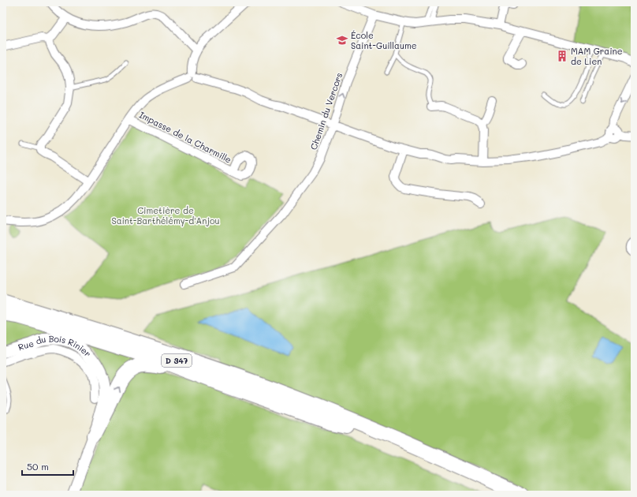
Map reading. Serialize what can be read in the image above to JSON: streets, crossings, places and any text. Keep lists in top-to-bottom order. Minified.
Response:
{"streets":{"highway":["D 347"],"street":["Chemin du Vercors","Impasse de la Charmille","Rue du Bois Rinier"]},"parks":["Cimetière de Saint-Barthélémy-d'Anjou"],"places":{"school or university":["École Saint-Guillaume"],"building":["MAM Graine de Lien"]},"scale_bar":"50 m"}
